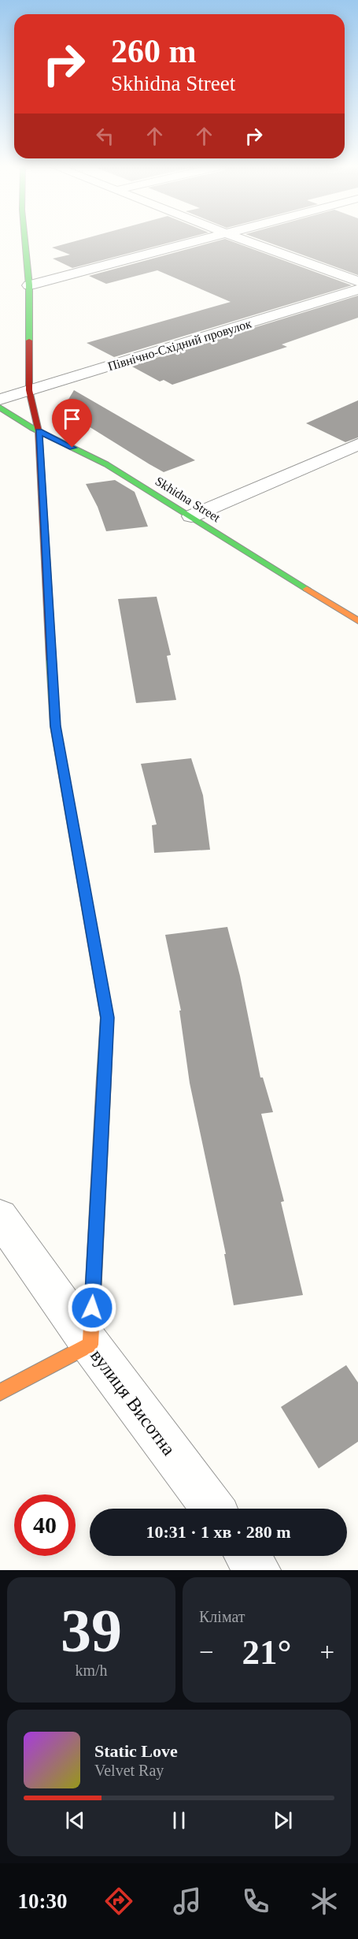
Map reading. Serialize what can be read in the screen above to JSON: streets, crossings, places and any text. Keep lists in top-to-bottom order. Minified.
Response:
{"streets":{"street":["Північно-Східний провулок","Skhidna Street","вулиця Висотна"]},"page":{"turn":["260 m","Skhidna Street"],"limit":"40","trip":"10:31 · 1 хв · 280 m","tile":[["39","km/h"],"Клімат"],"heat":["−","21°","+"],"song":["Static Love","Velvet Ray"],"tabs":"10:30"}}
